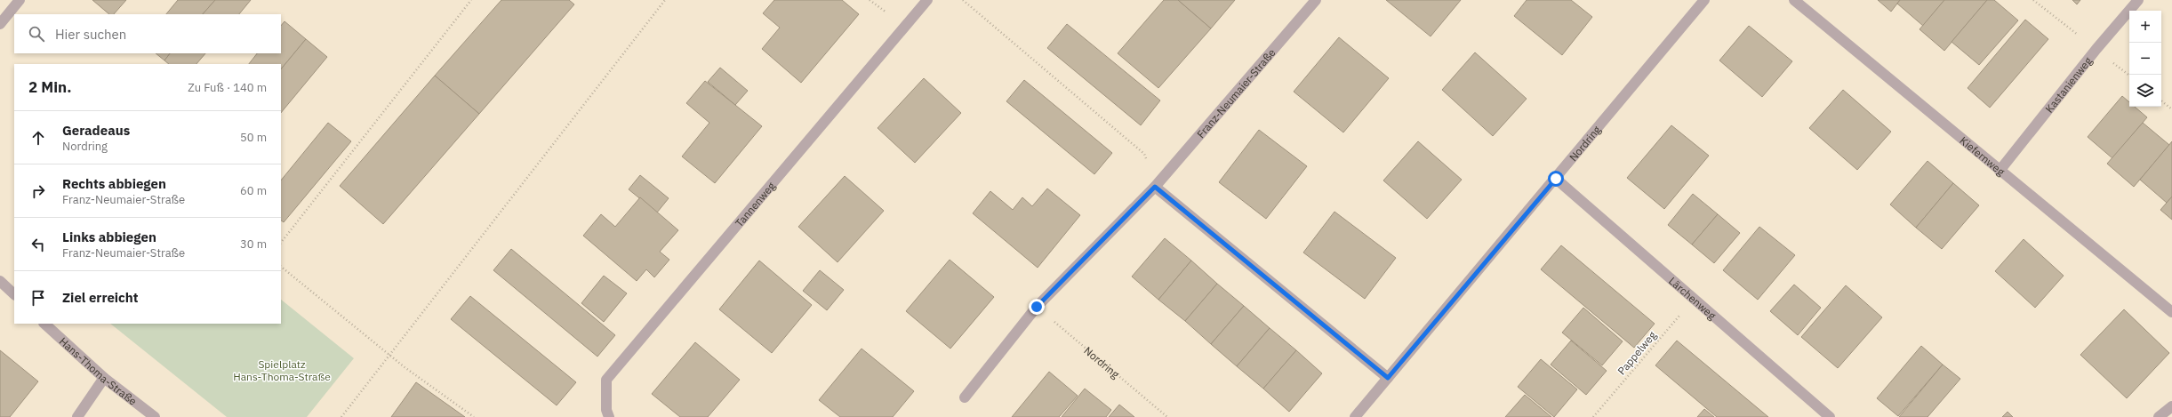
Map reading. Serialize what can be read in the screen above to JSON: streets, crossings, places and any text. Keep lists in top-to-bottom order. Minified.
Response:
{"streets":{"street":["Kastanienweg","Franz-Neumaier-Straße","Nordring","Kiefernweg","Tannenweg","Lärchenweg","Hans-Thoma-Straße"],"path":["Pappelweg"]},"crossings":[["Kastanienweg","Kiefernweg"],["Franz-Neumaier-Straße","Nordring"],["Nordring","Lärchenweg"],["Lärchenweg","Pappelweg"]],"parks":["Spielplatz Hans-Thoma-Straße"],"page":{"map_buttons":["+","−"],"search":"Hier suchen","heading":["2 Min.","Zu Fuß · 140 m"],"list":[["Geradeaus","Nordring","50 m"],["Rechts abbiegen","Franz-Neumaier-Straße","60 m"],["Links abbiegen","Franz-Neumaier-Straße","30 m"],"Ziel erreicht"]}}
